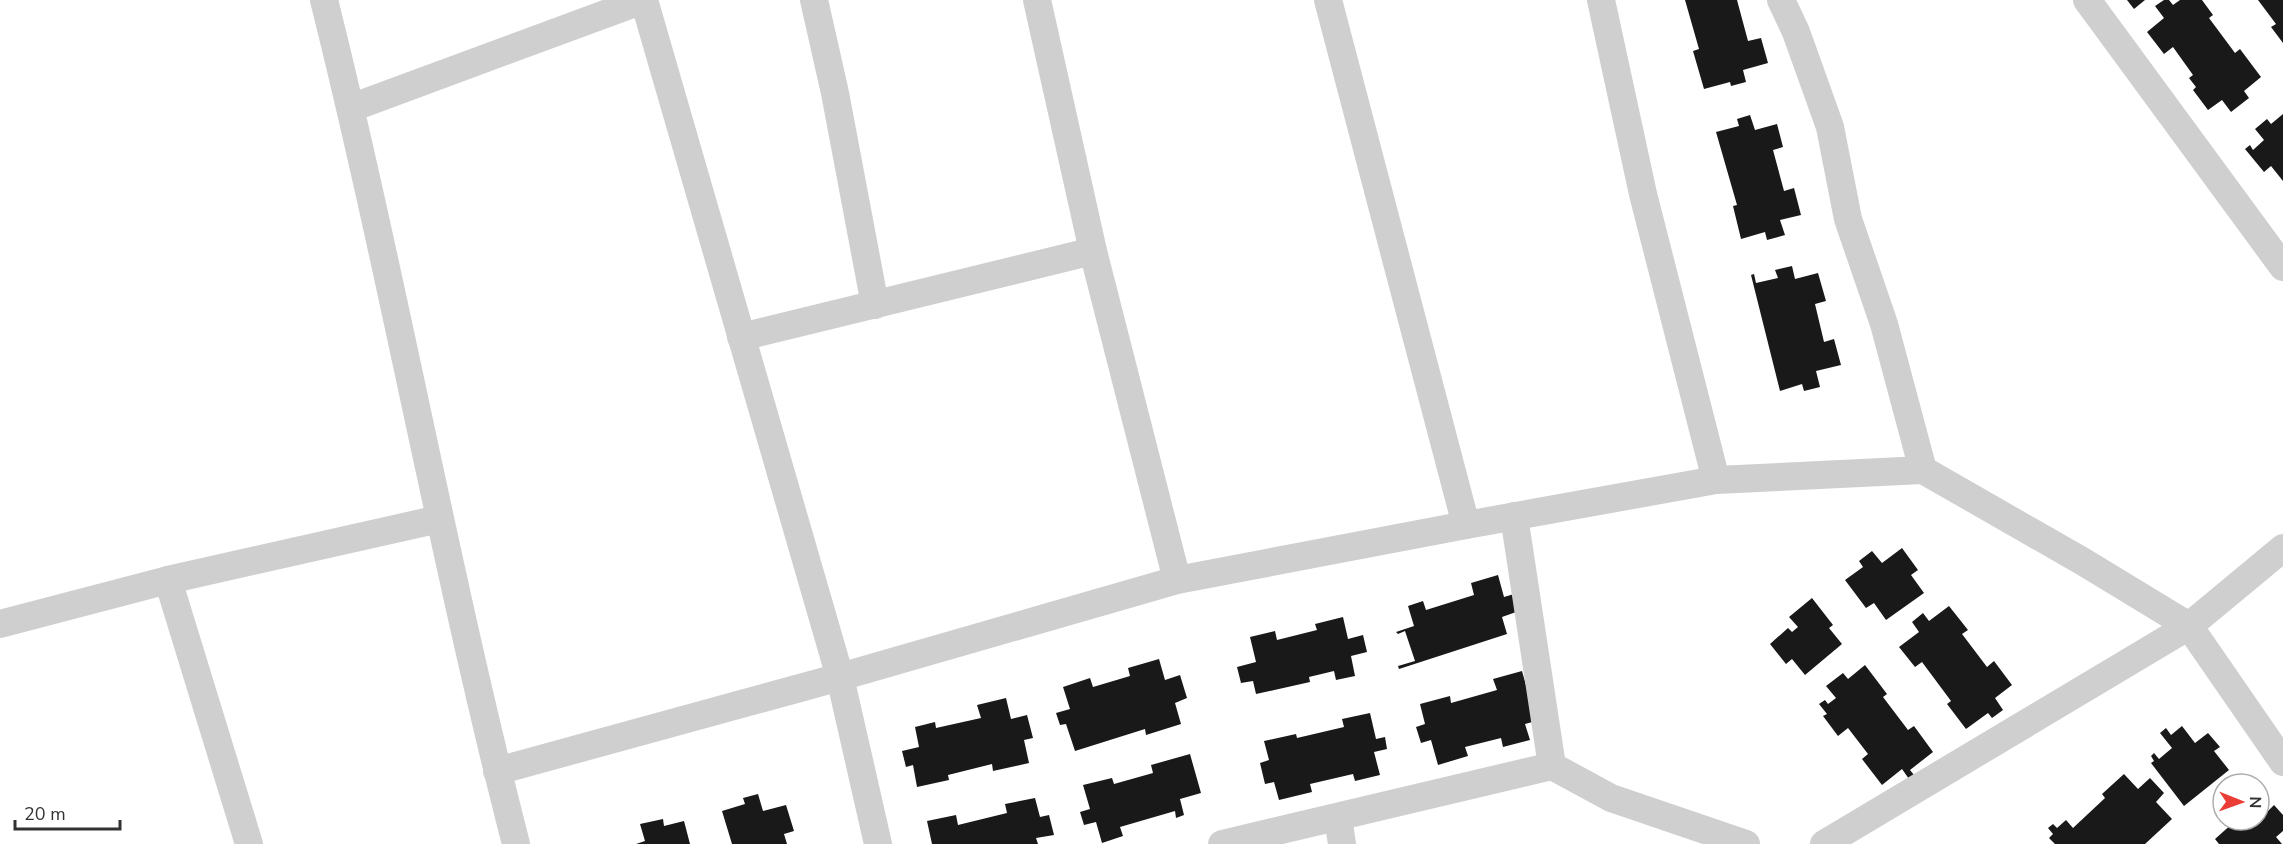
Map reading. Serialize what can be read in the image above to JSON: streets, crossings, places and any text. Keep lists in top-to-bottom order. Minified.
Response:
{"scale_bar":"20 m","north":"right"}
